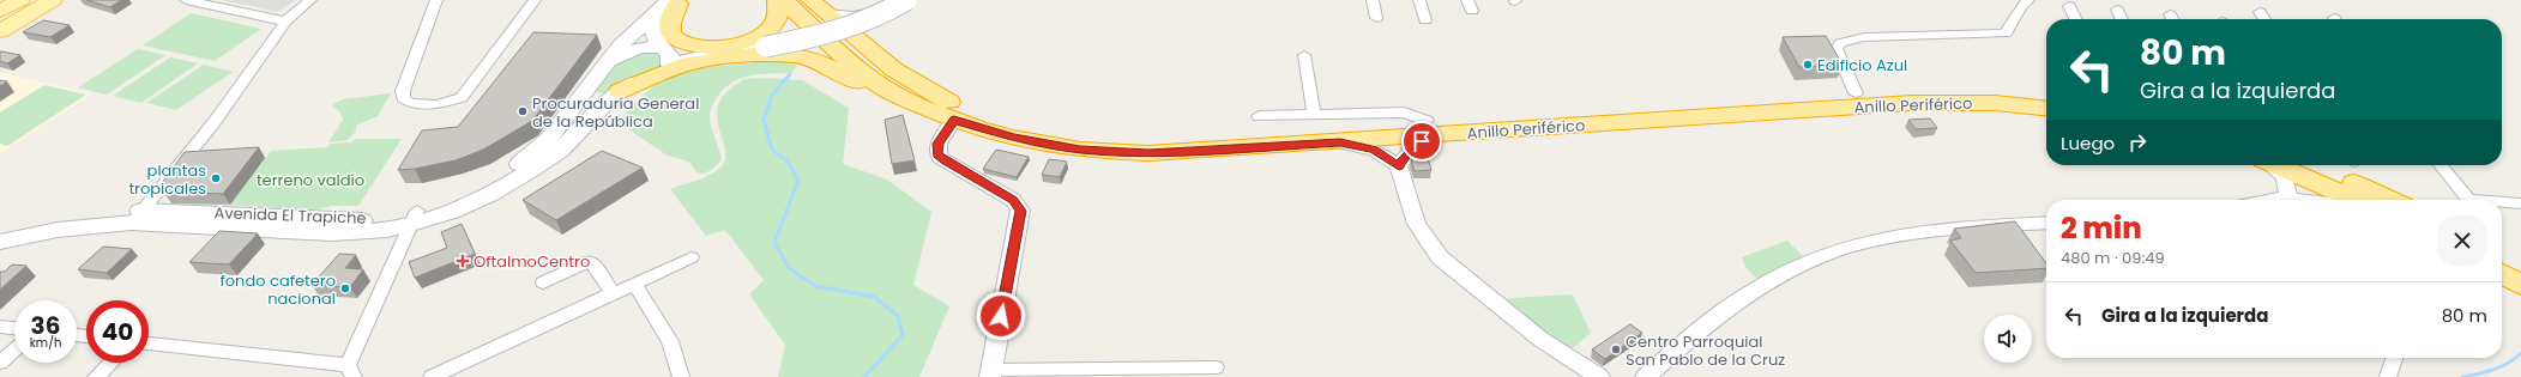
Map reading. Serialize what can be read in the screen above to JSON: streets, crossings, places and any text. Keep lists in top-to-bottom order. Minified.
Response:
{"streets":{"highway":["Anillo Periférico"],"main road":["Avenida El Trapiche"]},"parks":["terreno valdío"],"places":{"other":["Edificio Azul","Procuraduría General de la República","plantas tropicales","fondo cafetero nacional","Centro Parroquial San Pablo de la Cruz"],"health":["OftalmoCentro"]},"page":{"turn":["80 m","Gira a la izquierda"],"then":"Luego","heading":["2 min","480 m · 09:49"],"list":[{"name":"Gira a la izquierda","value":"80 m"}],"speed":"36 km/h","limit":"40"}}
